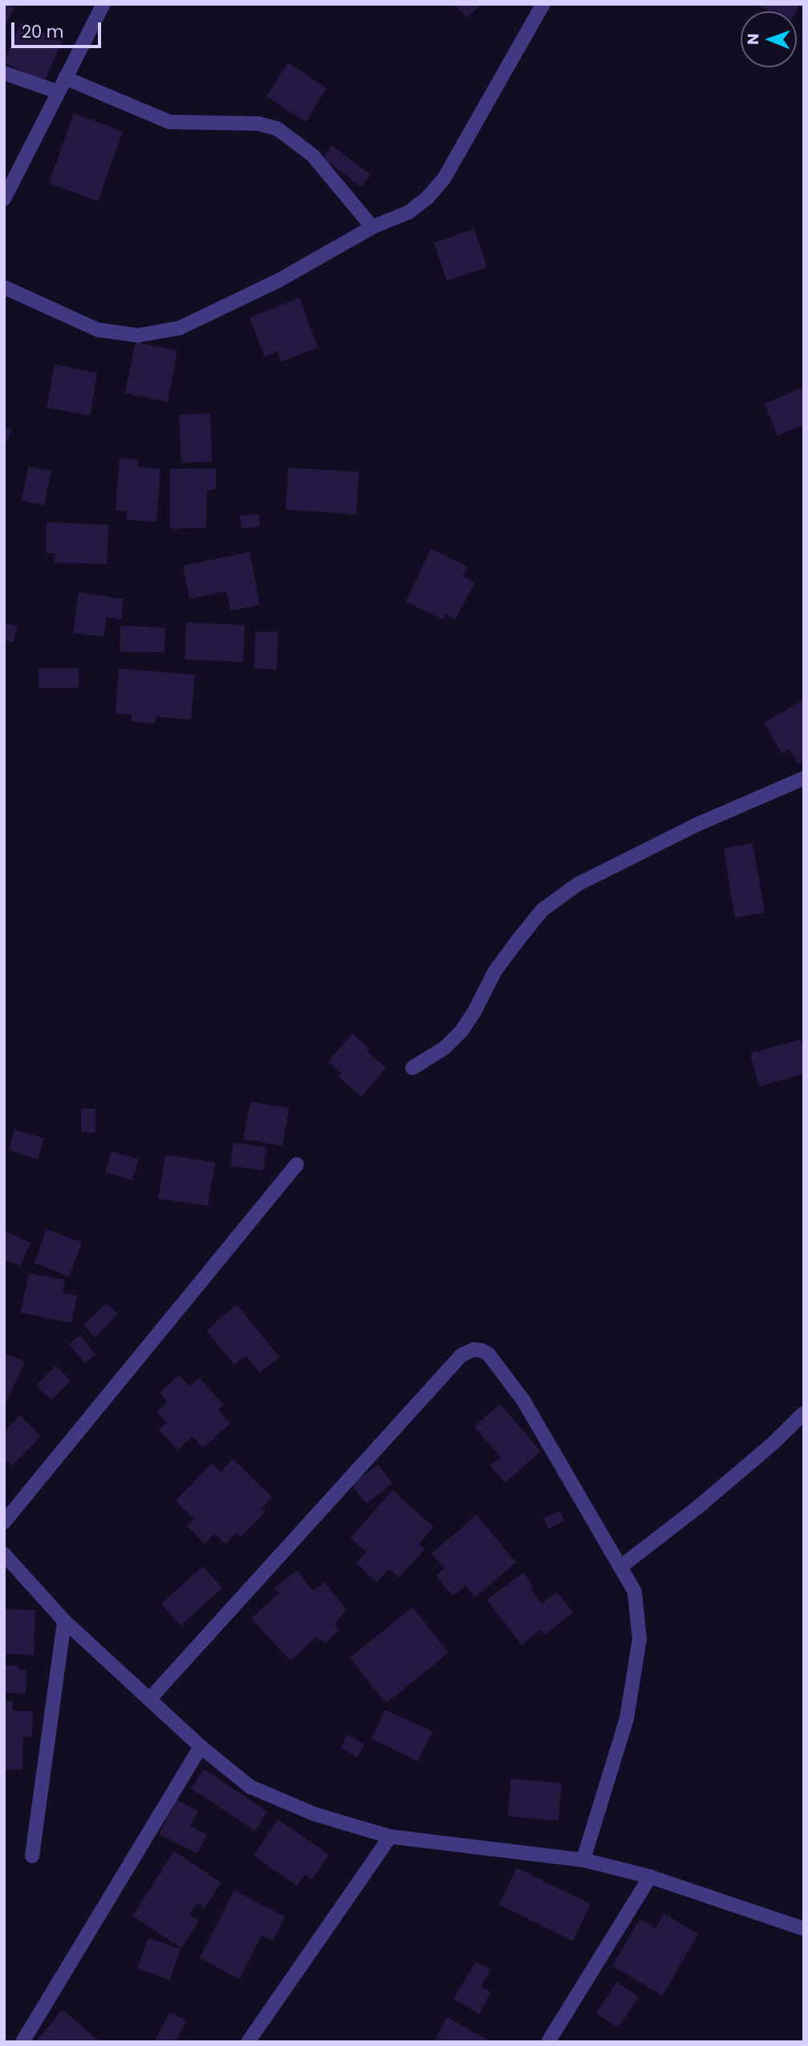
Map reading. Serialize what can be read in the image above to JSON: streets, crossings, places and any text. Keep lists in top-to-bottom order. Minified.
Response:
{"scale_bar":"20 m","north":"left"}
